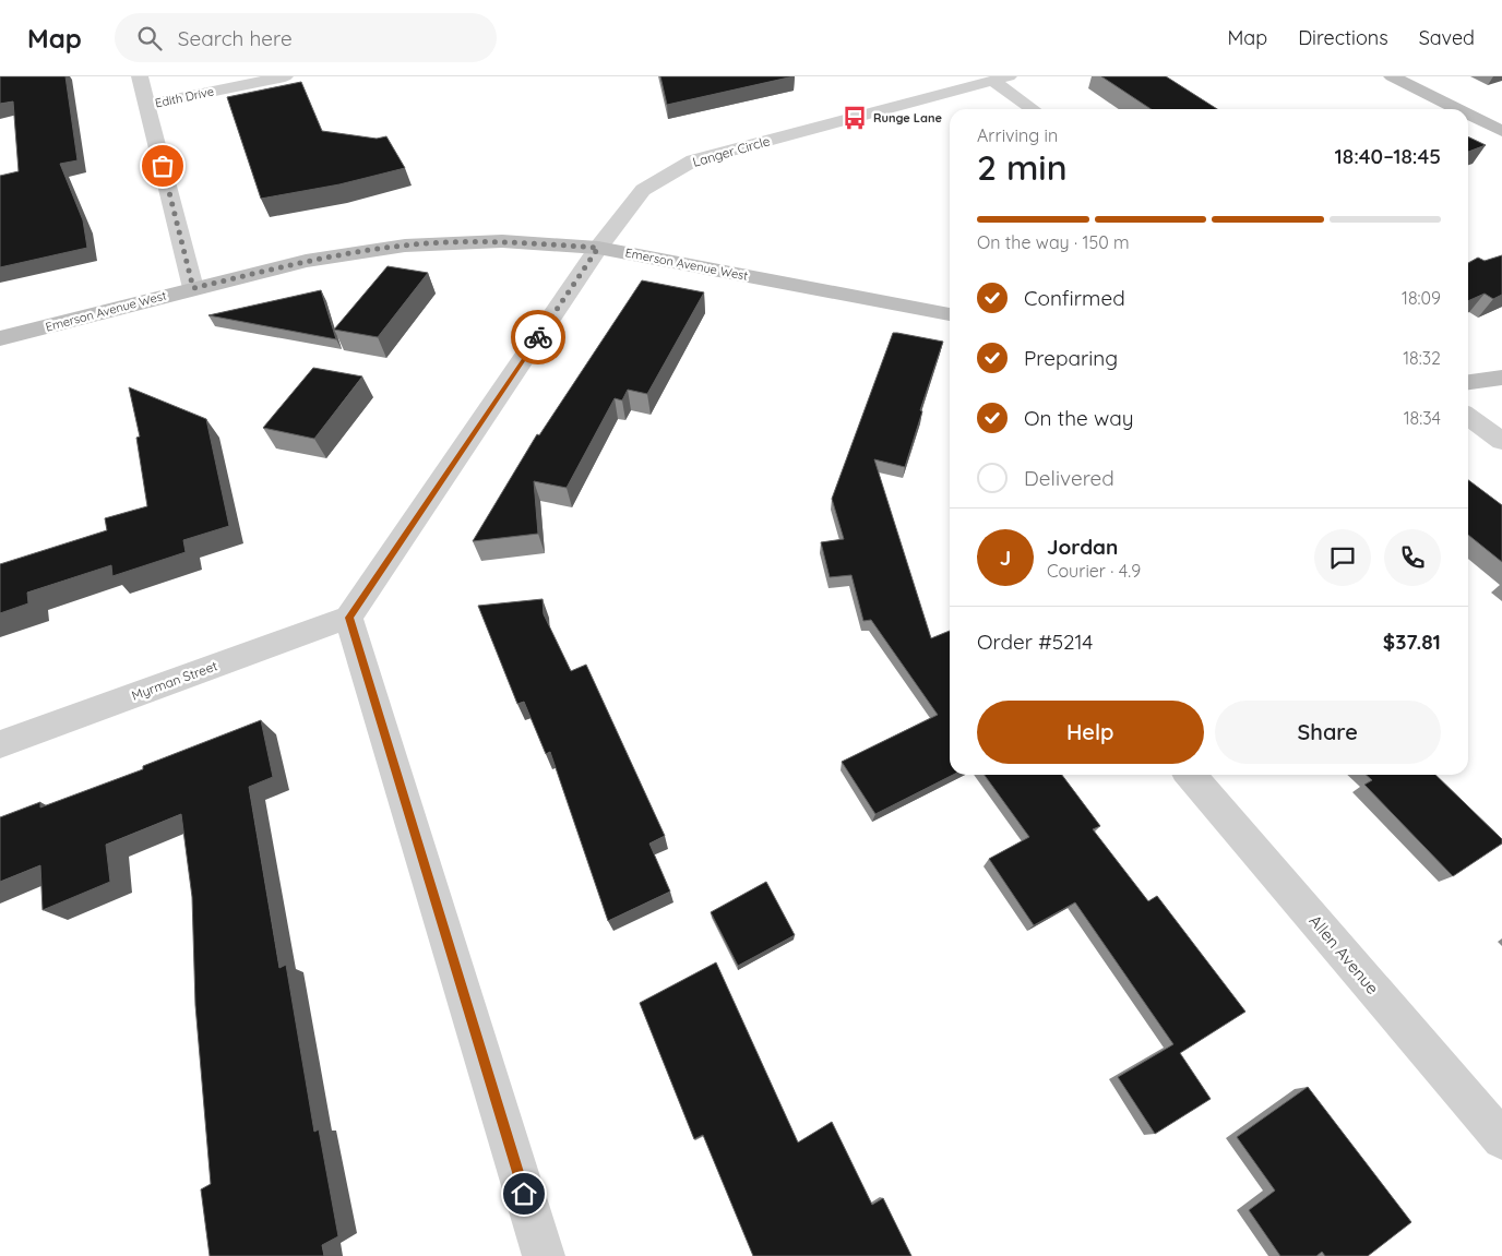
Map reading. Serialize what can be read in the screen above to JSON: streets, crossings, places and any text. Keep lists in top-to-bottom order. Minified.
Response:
{"streets":{"street":["Edith Drive","Langer Circle","Emerson Avenue West","Myrman Street","Allen Avenue"]},"crossings":[["Langer Circle","Emerson Avenue West"],["Langer Circle","Myrman Street"]],"places":{"bus stop":["Runge Lane"]},"page":{"header":"Map","search":"Search here","nav":["Map","Directions","Saved"],"heading":["2 min","Arriving in","18:40–18:45"],"panel":["Jordan","Courier · 4.9","Order #5214","$37.81"],"bar":"On the way · 150 m","list":[["Confirmed","18:09"],["Preparing","18:32"],["On the way","18:34"],"Delivered"],"round":"J","buttons":["Help","Share"]}}
